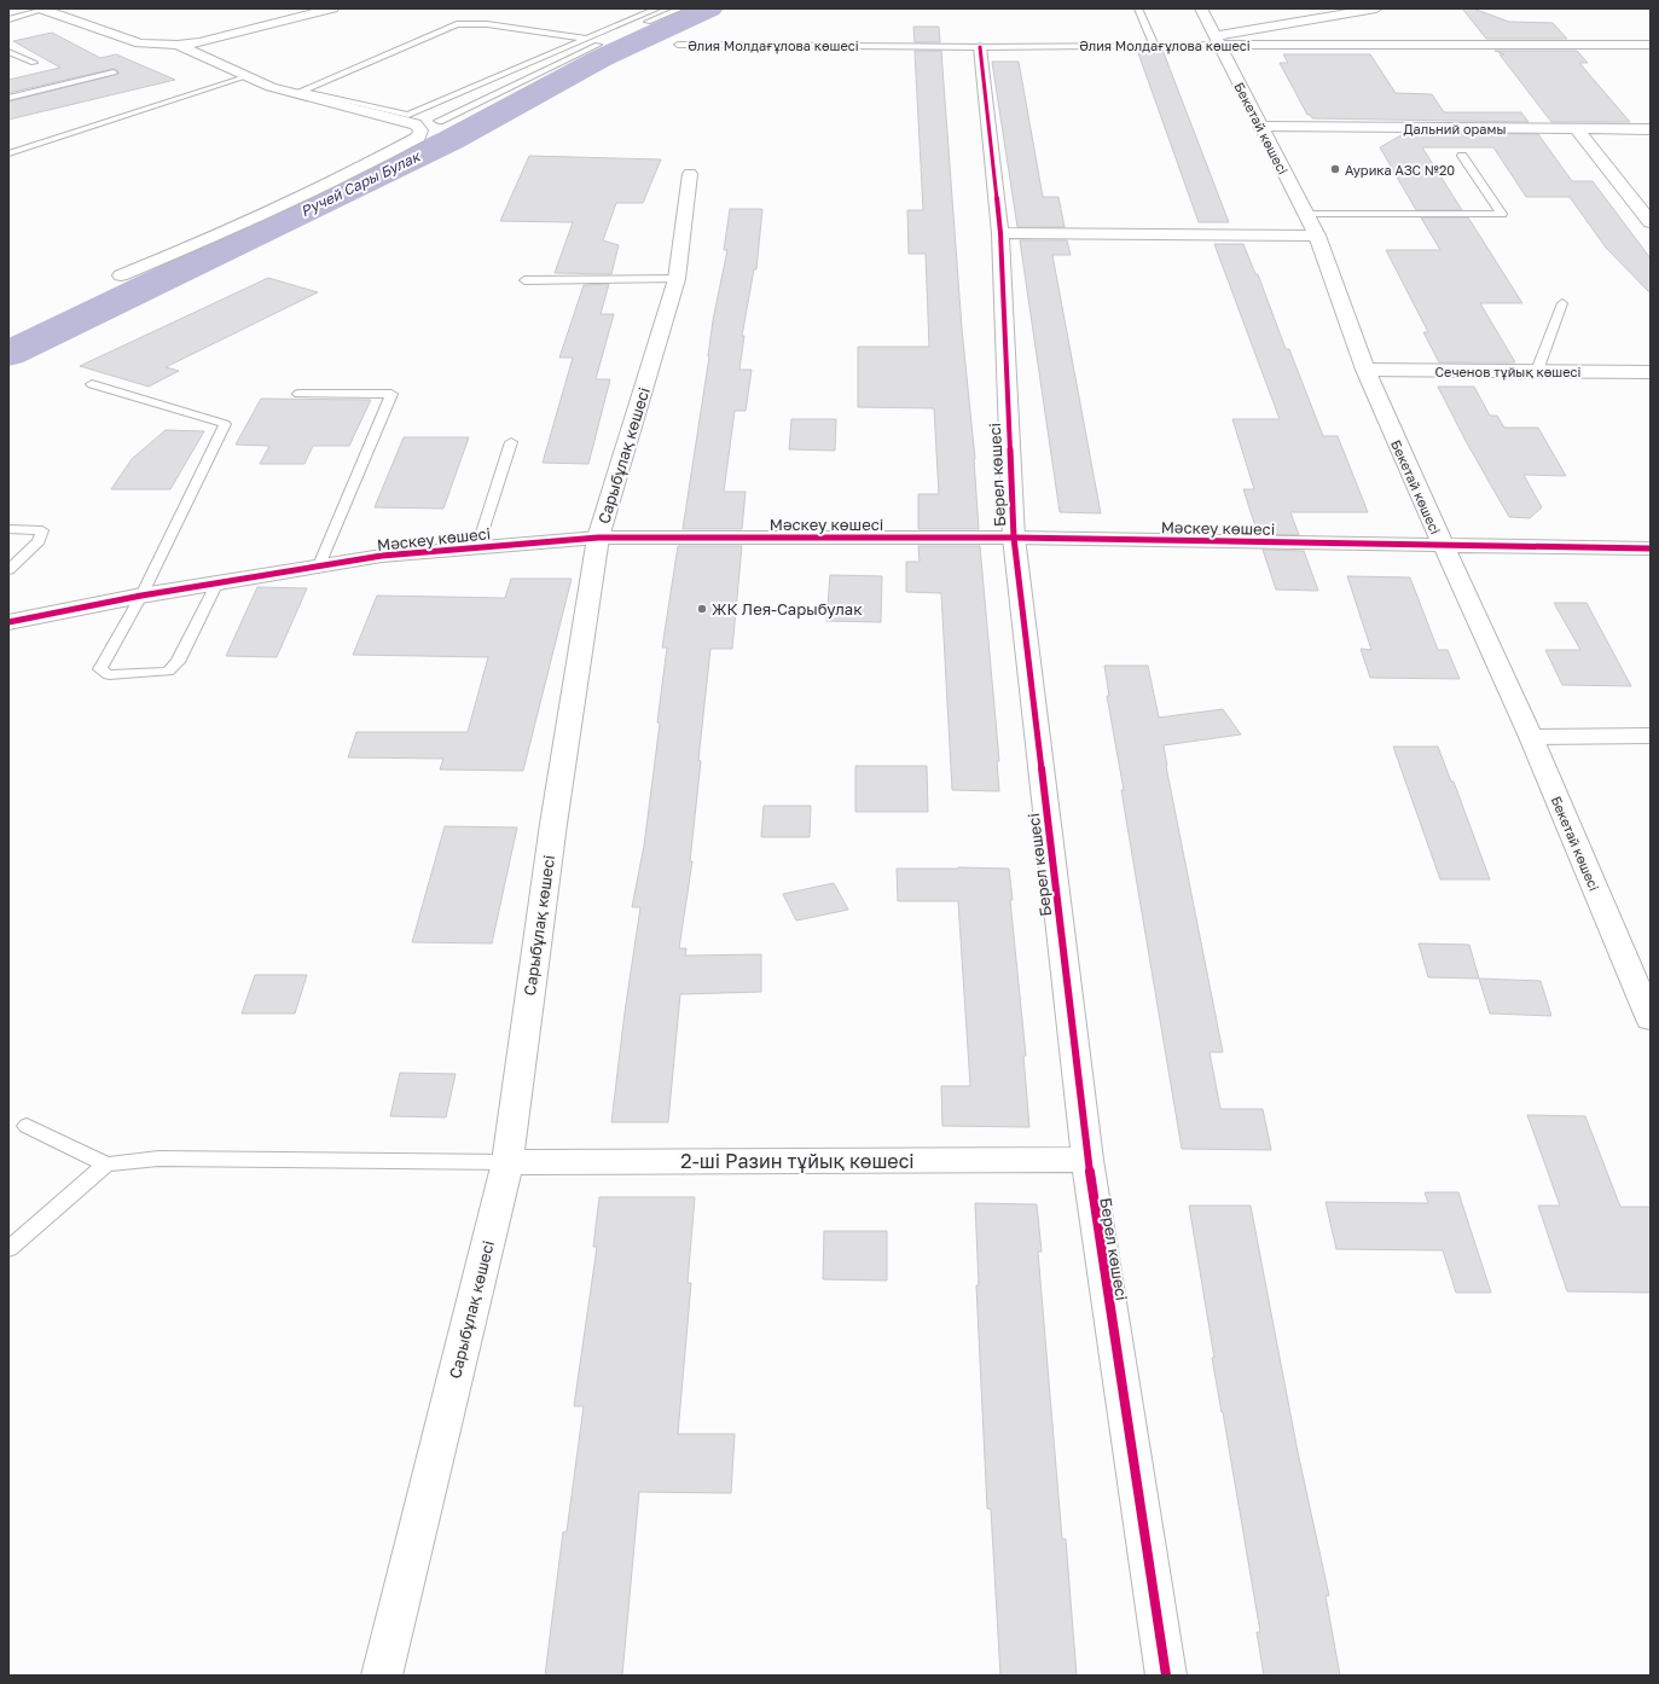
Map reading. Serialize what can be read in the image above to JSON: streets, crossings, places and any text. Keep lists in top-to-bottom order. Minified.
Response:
{"streets":{"street":["Әлия Молдағұлова көшесі","Бекетай көшесі","Дальний орамы","Сеченов тұйық көшесі","Сарыбұлақ көшесі","Берел көшесі","Мәскеу көшесі","2-ші Разин тұйық көшесі"]},"crossings":[["Әлия Молдағұлова көшесі","Бекетай көшесі"],["Әлия Молдағұлова көшесі","Берел көшесі"],["Бекетай көшесі","Дальний орамы"],["Бекетай көшесі","Сеченов тұйық көшесі"],["Бекетай көшесі","Мәскеу көшесі"],["Сарыбұлақ көшесі","Мәскеу көшесі"],["Сарыбұлақ көшесі","2-ші Разин тұйық көшесі"],["Берел көшесі","Мәскеу көшесі"],["Берел көшесі","2-ші Разин тұйық көшесі"]],"water":["Ручей Сары Булак"],"places":["Аурика АЗС №20","ЖК Лея-Сарыбулак"]}
